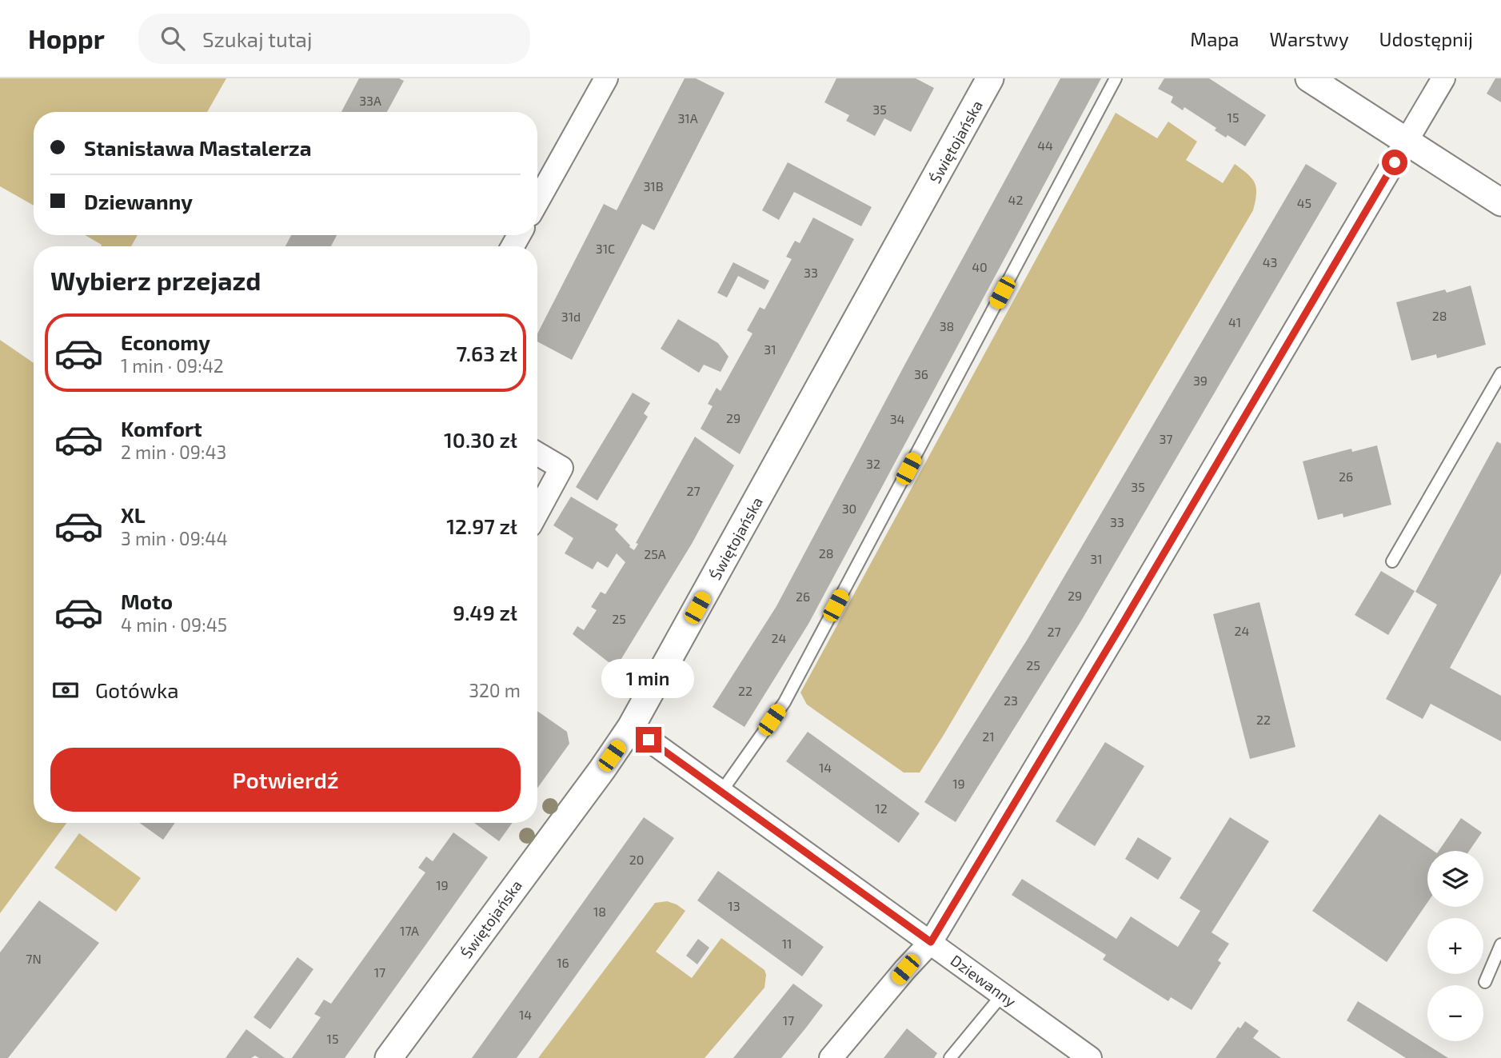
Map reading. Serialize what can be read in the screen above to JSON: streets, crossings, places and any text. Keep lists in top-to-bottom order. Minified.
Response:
{"streets":{"street":["Świętojańska","Dziewanny"]},"crossings":[["Świętojańska","Dziewanny"]],"house_numbers":["33A","35","15","31A","44","31B","42","45","31C","43","40","33","28","31d","41","38","31","36","39","29","34","37","32","26","35","27","30","33","28","25A","31","29","26","25","24","27","24","25","22","23","22","21","14","19","12","20","19","13","18","17A","11","7N","16","17","14","17","15"],"page":{"header":"Hoppr","search":"Szukaj tutaj","nav":["Mapa","Warstwy","Udostępnij"],"banner":["Stanisława Mastalerza","Dziewanny"],"heading":"Wybierz przejazd","list":[{"name":"Economy","note":"1 min · 09:42","value":"7.63 zł"},{"name":"Komfort","note":"2 min · 09:43","value":"10.30 zł"},{"name":"XL","note":"3 min · 09:44","value":"12.97 zł"},{"name":"Moto","note":"4 min · 09:45","value":"9.49 zł"}],"bubble":"1 min","pay":["Gotówka","320 m"],"buttons":"Potwierdź","map_buttons":["+","−"]}}
